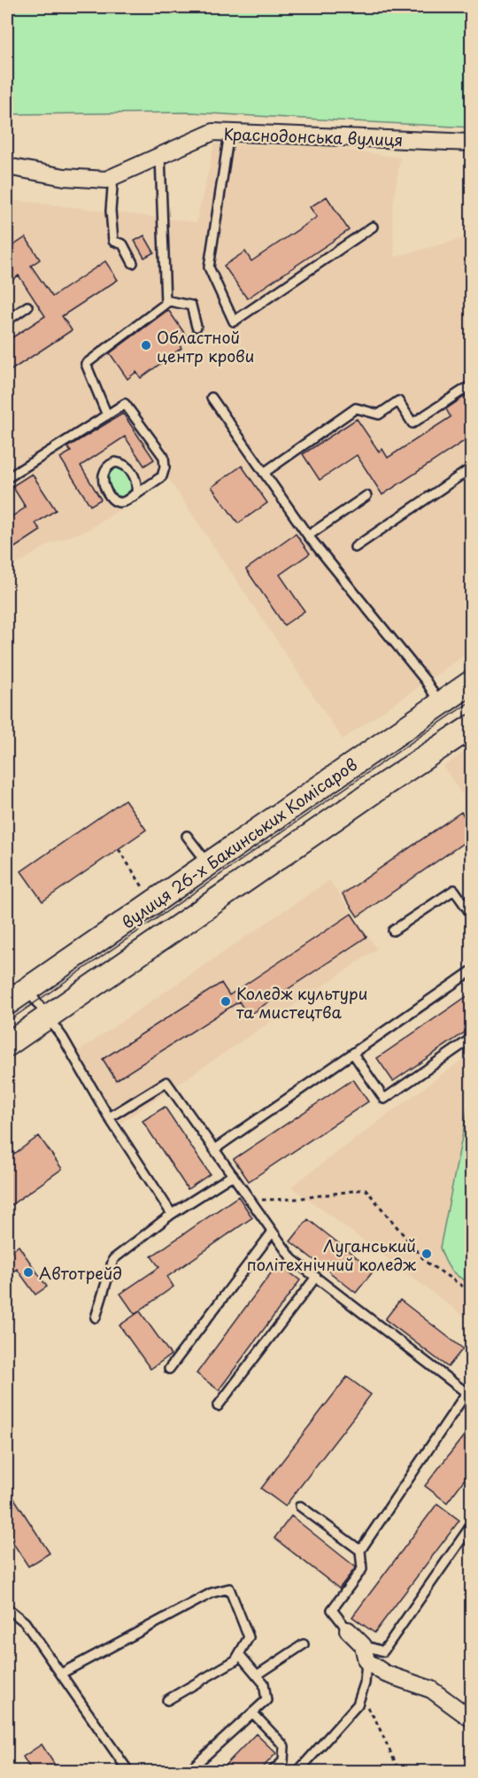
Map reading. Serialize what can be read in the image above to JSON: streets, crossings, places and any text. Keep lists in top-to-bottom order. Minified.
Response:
{"streets":{"street":["Краснодонська вулиця","вулиця 26-х Бакинських Комісаров"]},"places":["Областной центр крови","Коледж культури та мистецтва","Луганський політехнічний коледж","Автотрейд"]}
